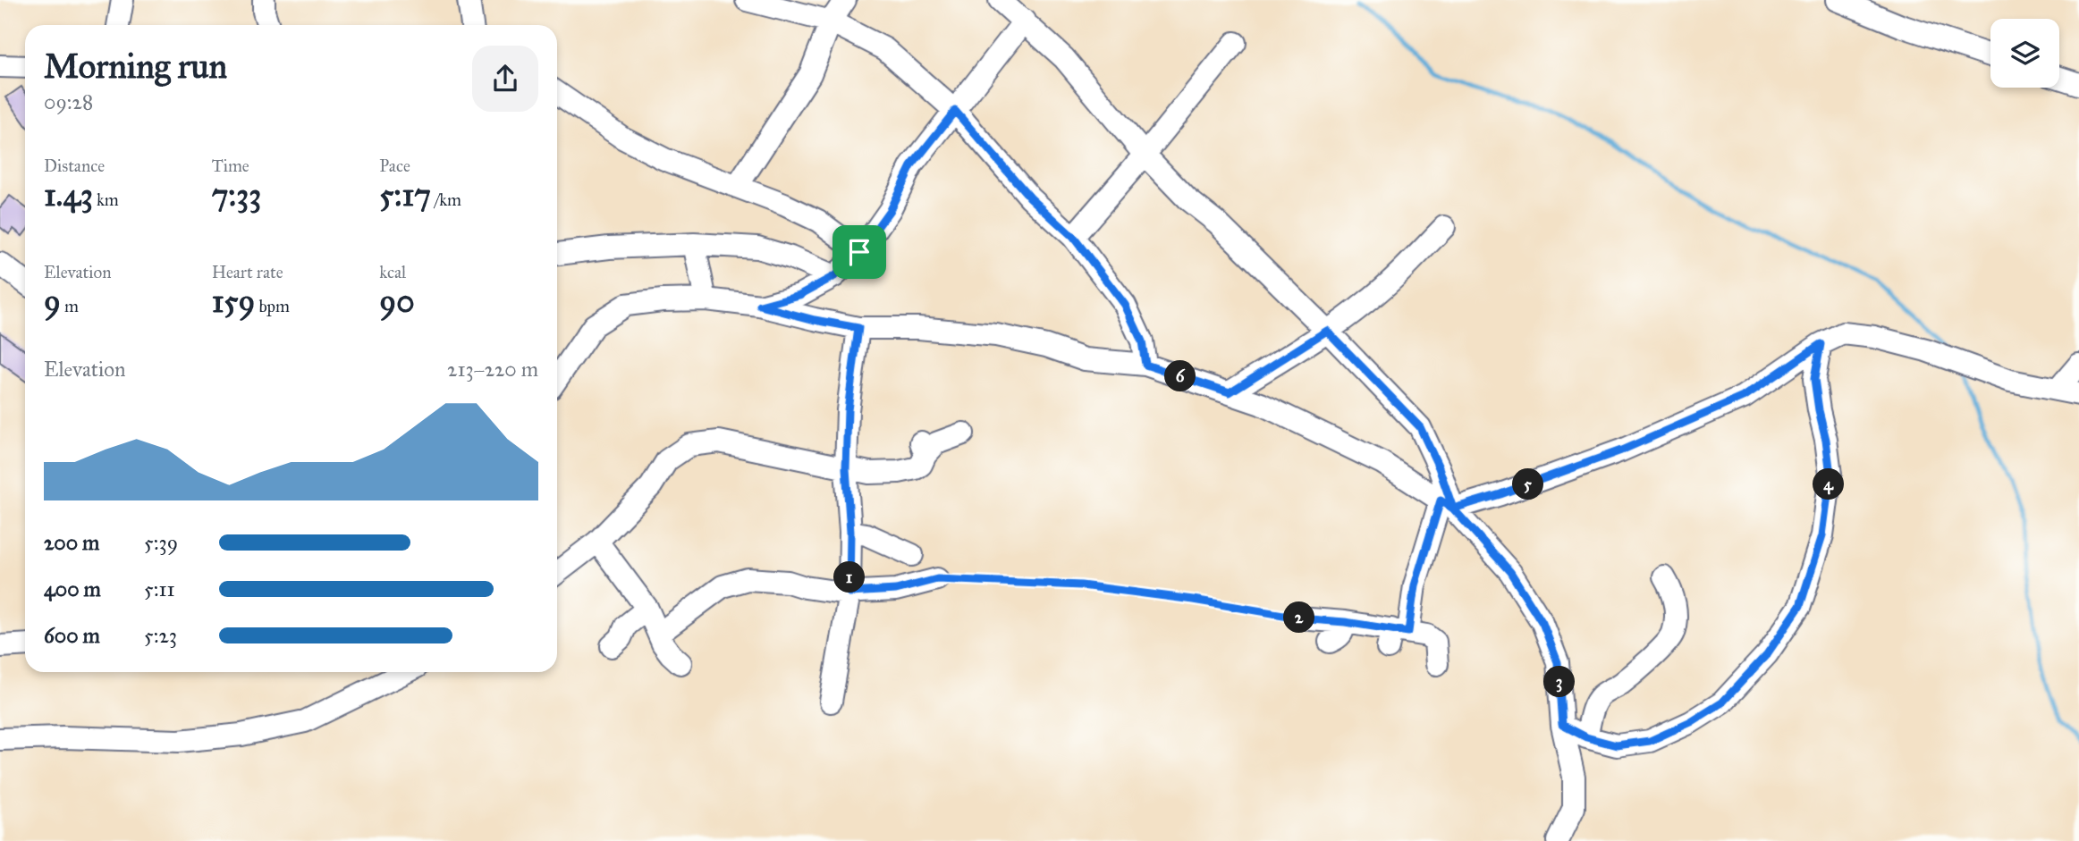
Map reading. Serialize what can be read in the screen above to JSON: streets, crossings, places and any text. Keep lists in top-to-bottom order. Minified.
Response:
{"page":{"heading":["Morning run","09:28"],"stats":[["Distance","1.43 km"],["Time","7:33"],["Pace","5:17 /km"],["Elevation","9 m"],["Heart rate","159 bpm"],["kcal","90"]],"chart":["Elevation","213–220 m"],"pins":["6","4","5","1","2","3"],"list":[{"name":"200 m","note":"5:39"},{"name":"400 m","note":"5:11"},{"name":"600 m","note":"5:23"}]}}
